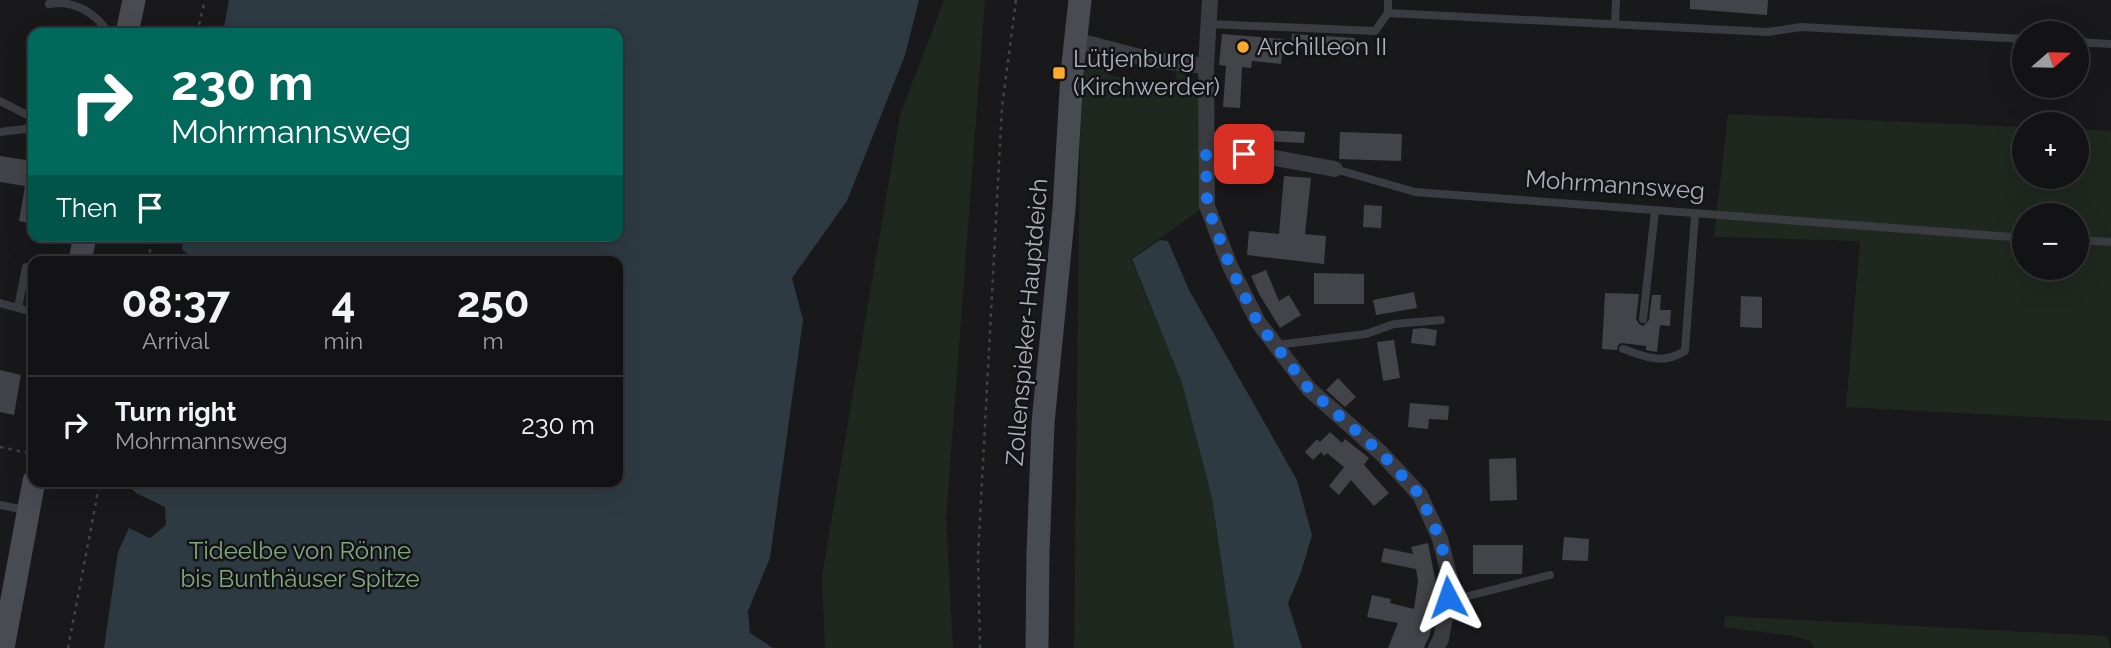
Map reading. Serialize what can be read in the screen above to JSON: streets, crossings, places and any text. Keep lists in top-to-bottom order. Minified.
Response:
{"streets":{"street":["Mohrmannsweg","Zollenspieker-Hauptdeich"]},"parks":["Tideelbe von Rönne bis Bunthäuser Spitze"],"places":{"other":["Archilleon II"],"transit":["Lütjenburg (Kirchwerder)"]},"north":"right","page":{"map_buttons":["+","−"],"turn":["230 m","Mohrmannsweg"],"then":"Then","eta":["08:37","Arrival","4","min","250","m"],"list":[{"name":"Turn right","note":"Mohrmannsweg","value":"230 m"}]}}
